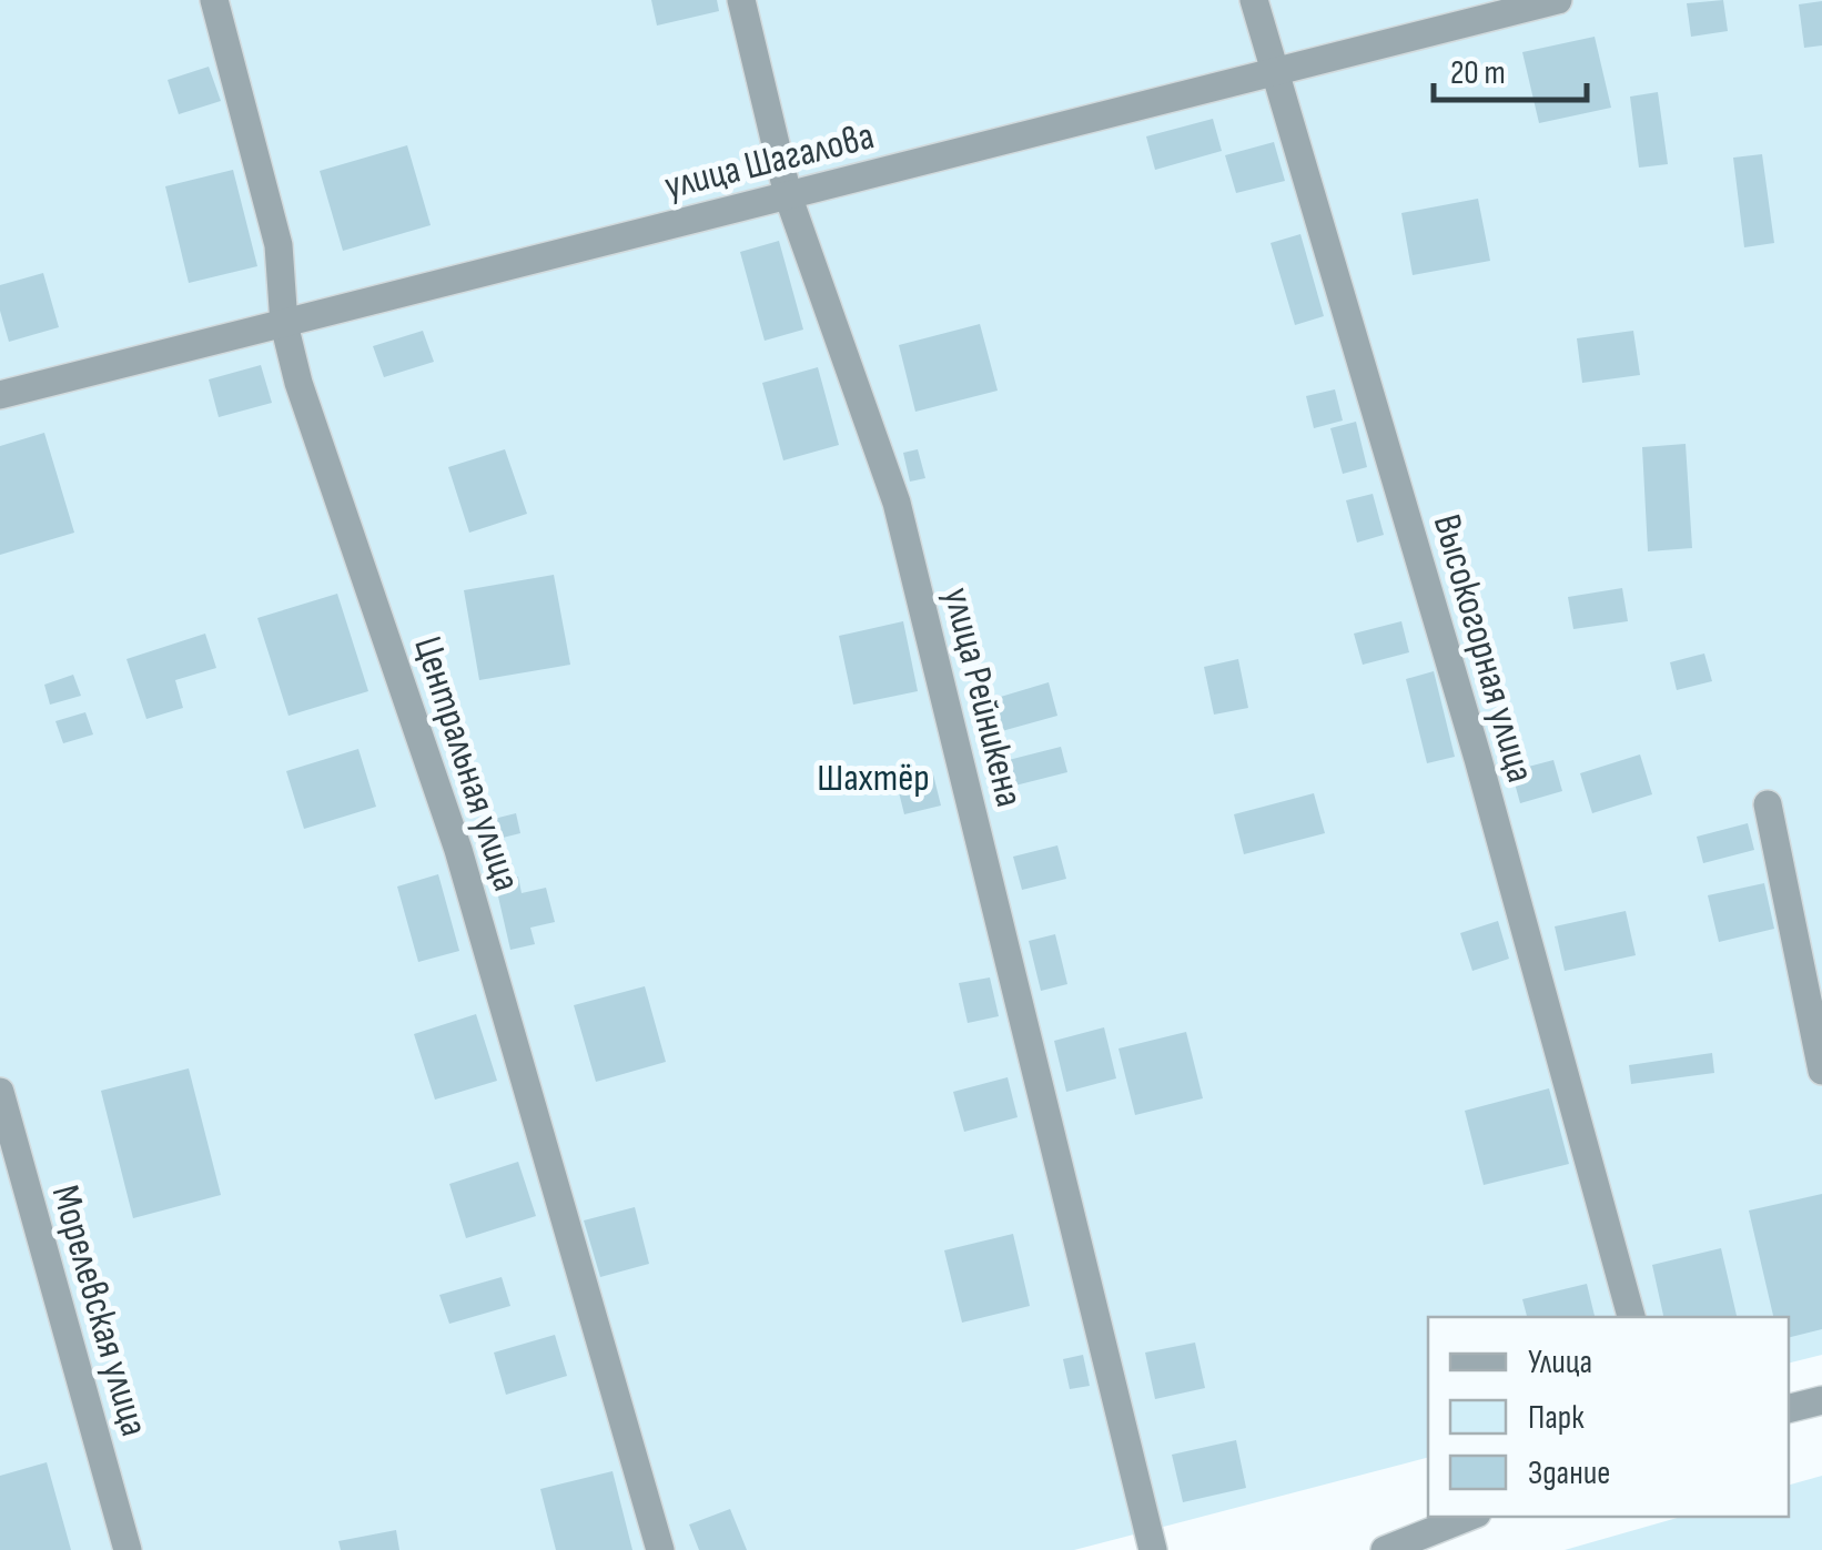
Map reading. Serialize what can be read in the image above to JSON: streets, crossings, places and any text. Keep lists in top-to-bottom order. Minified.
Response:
{"streets":{"street":["улица Шагалова","Высокогорная улица","улица Рейникена","Центральная улица","Морелевская улица"]},"crossings":[["улица Шагалова","Высокогорная улица"],["улица Шагалова","улица Рейникена"],["улица Шагалова","Центральная улица"]],"parks":["Шахтёр"],"legend":["Улица","Парк","Здание"],"scale_bar":"20 m"}
